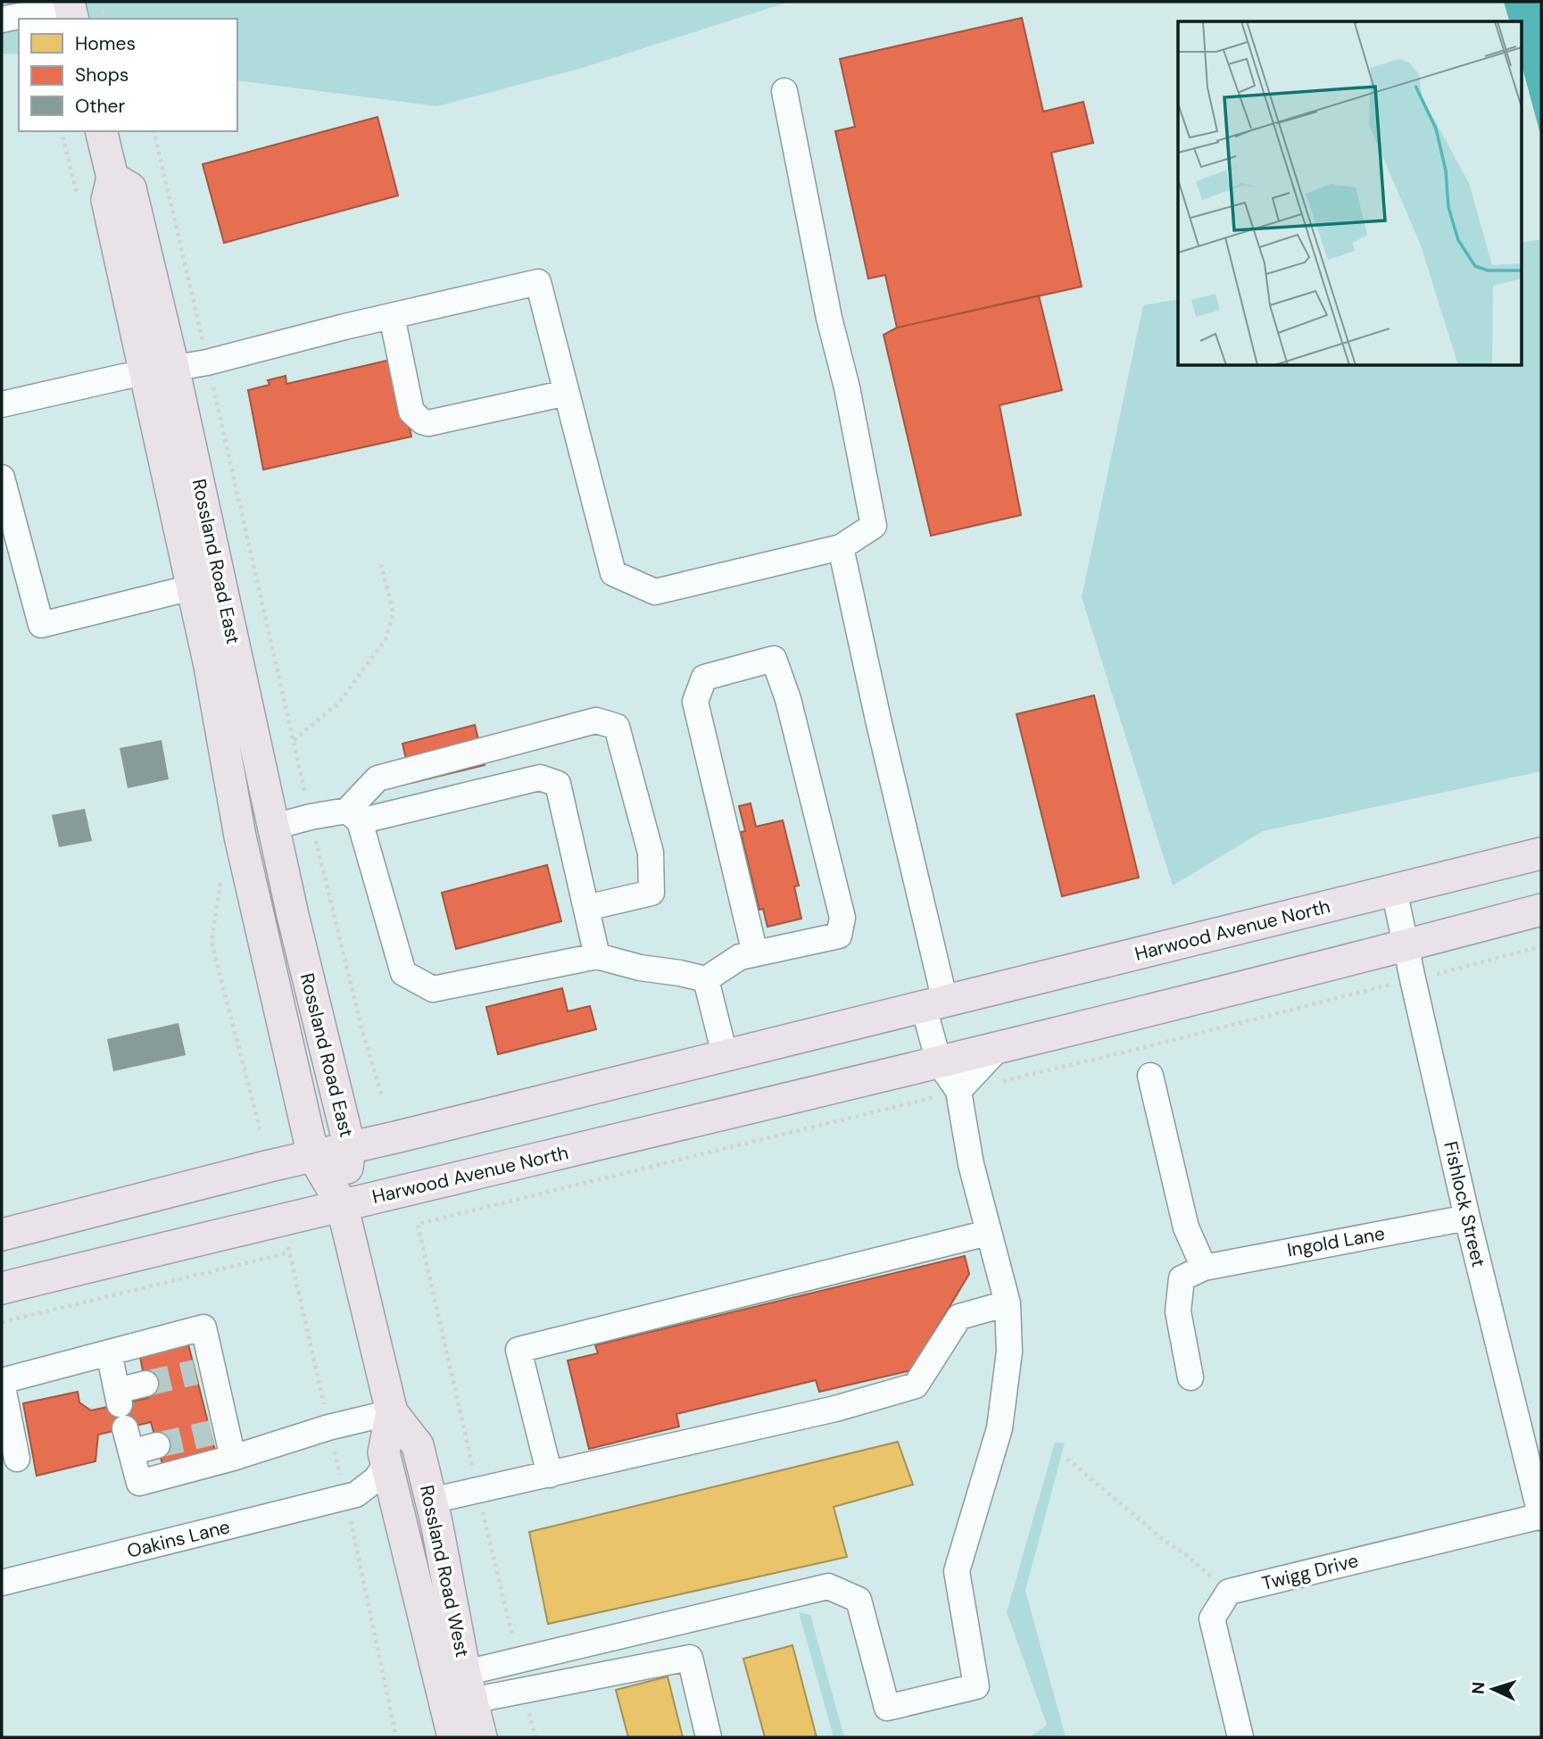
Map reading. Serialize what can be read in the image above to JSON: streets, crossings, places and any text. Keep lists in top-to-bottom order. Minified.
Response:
{"streets":{"main road":["Rossland Road East","Harwood Avenue North","Rossland Road West"],"street":["Fishlock Street","Ingold Lane","Oakins Lane","Twigg Drive"]},"crossings":[["Rossland Road East","Harwood Avenue North"],["Rossland Road East","Rossland Road West"],["Harwood Avenue North","Fishlock Street"],["Harwood Avenue North","Rossland Road West"],["Fishlock Street","Ingold Lane"],["Fishlock Street","Twigg Drive"],["Oakins Lane","Rossland Road West"]],"legend":["Homes","Shops","Other"],"north":"left"}
